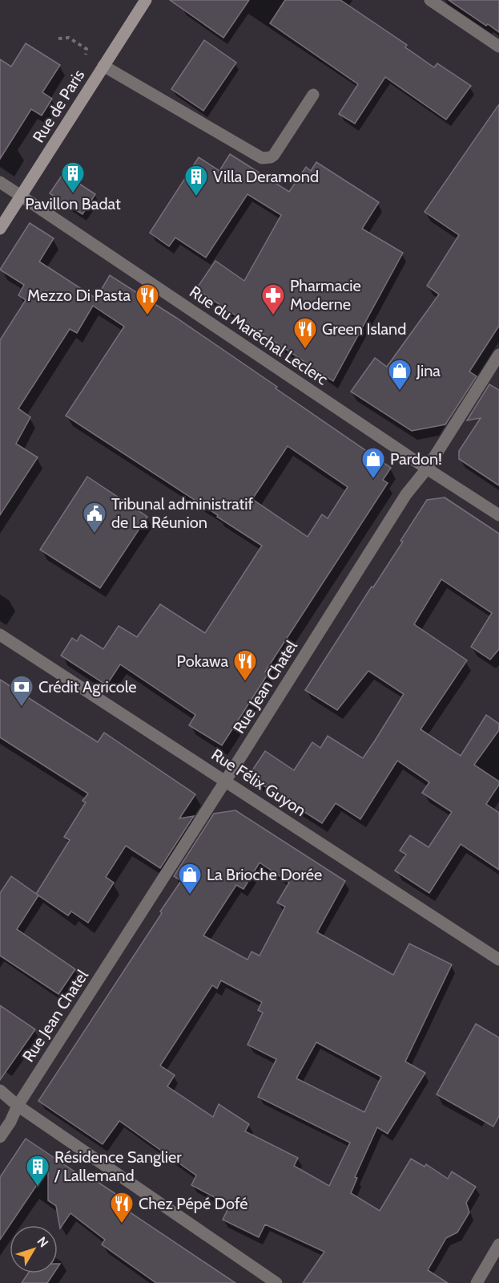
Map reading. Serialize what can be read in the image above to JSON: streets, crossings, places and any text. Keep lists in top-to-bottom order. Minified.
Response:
{"streets":{"main road":["Rue de Paris"],"street":["Rue du Maréchal Leclerc","Rue Jean Chatel","Rue Félix Guyon"]},"crossings":[["Rue de Paris","Rue du Maréchal Leclerc"],["Rue du Maréchal Leclerc","Rue Jean Chatel"],["Rue Jean Chatel","Rue Félix Guyon"]],"places":{"building":["Pavillon Badat","Villa Deramond","Résidence Sanglier / Lallemand"],"restaurant":["Mezzo Di Pasta","Green Island","Pokawa","Chez Pépé Dofé"],"pharmacy":["Pharmacie Moderne"],"shop":["Jina","Pardon!","La Brioche Dorée"],"public building":["Tribunal administratif de La Réunion"],"bank":["Crédit Agricole"]},"north":"top right"}
